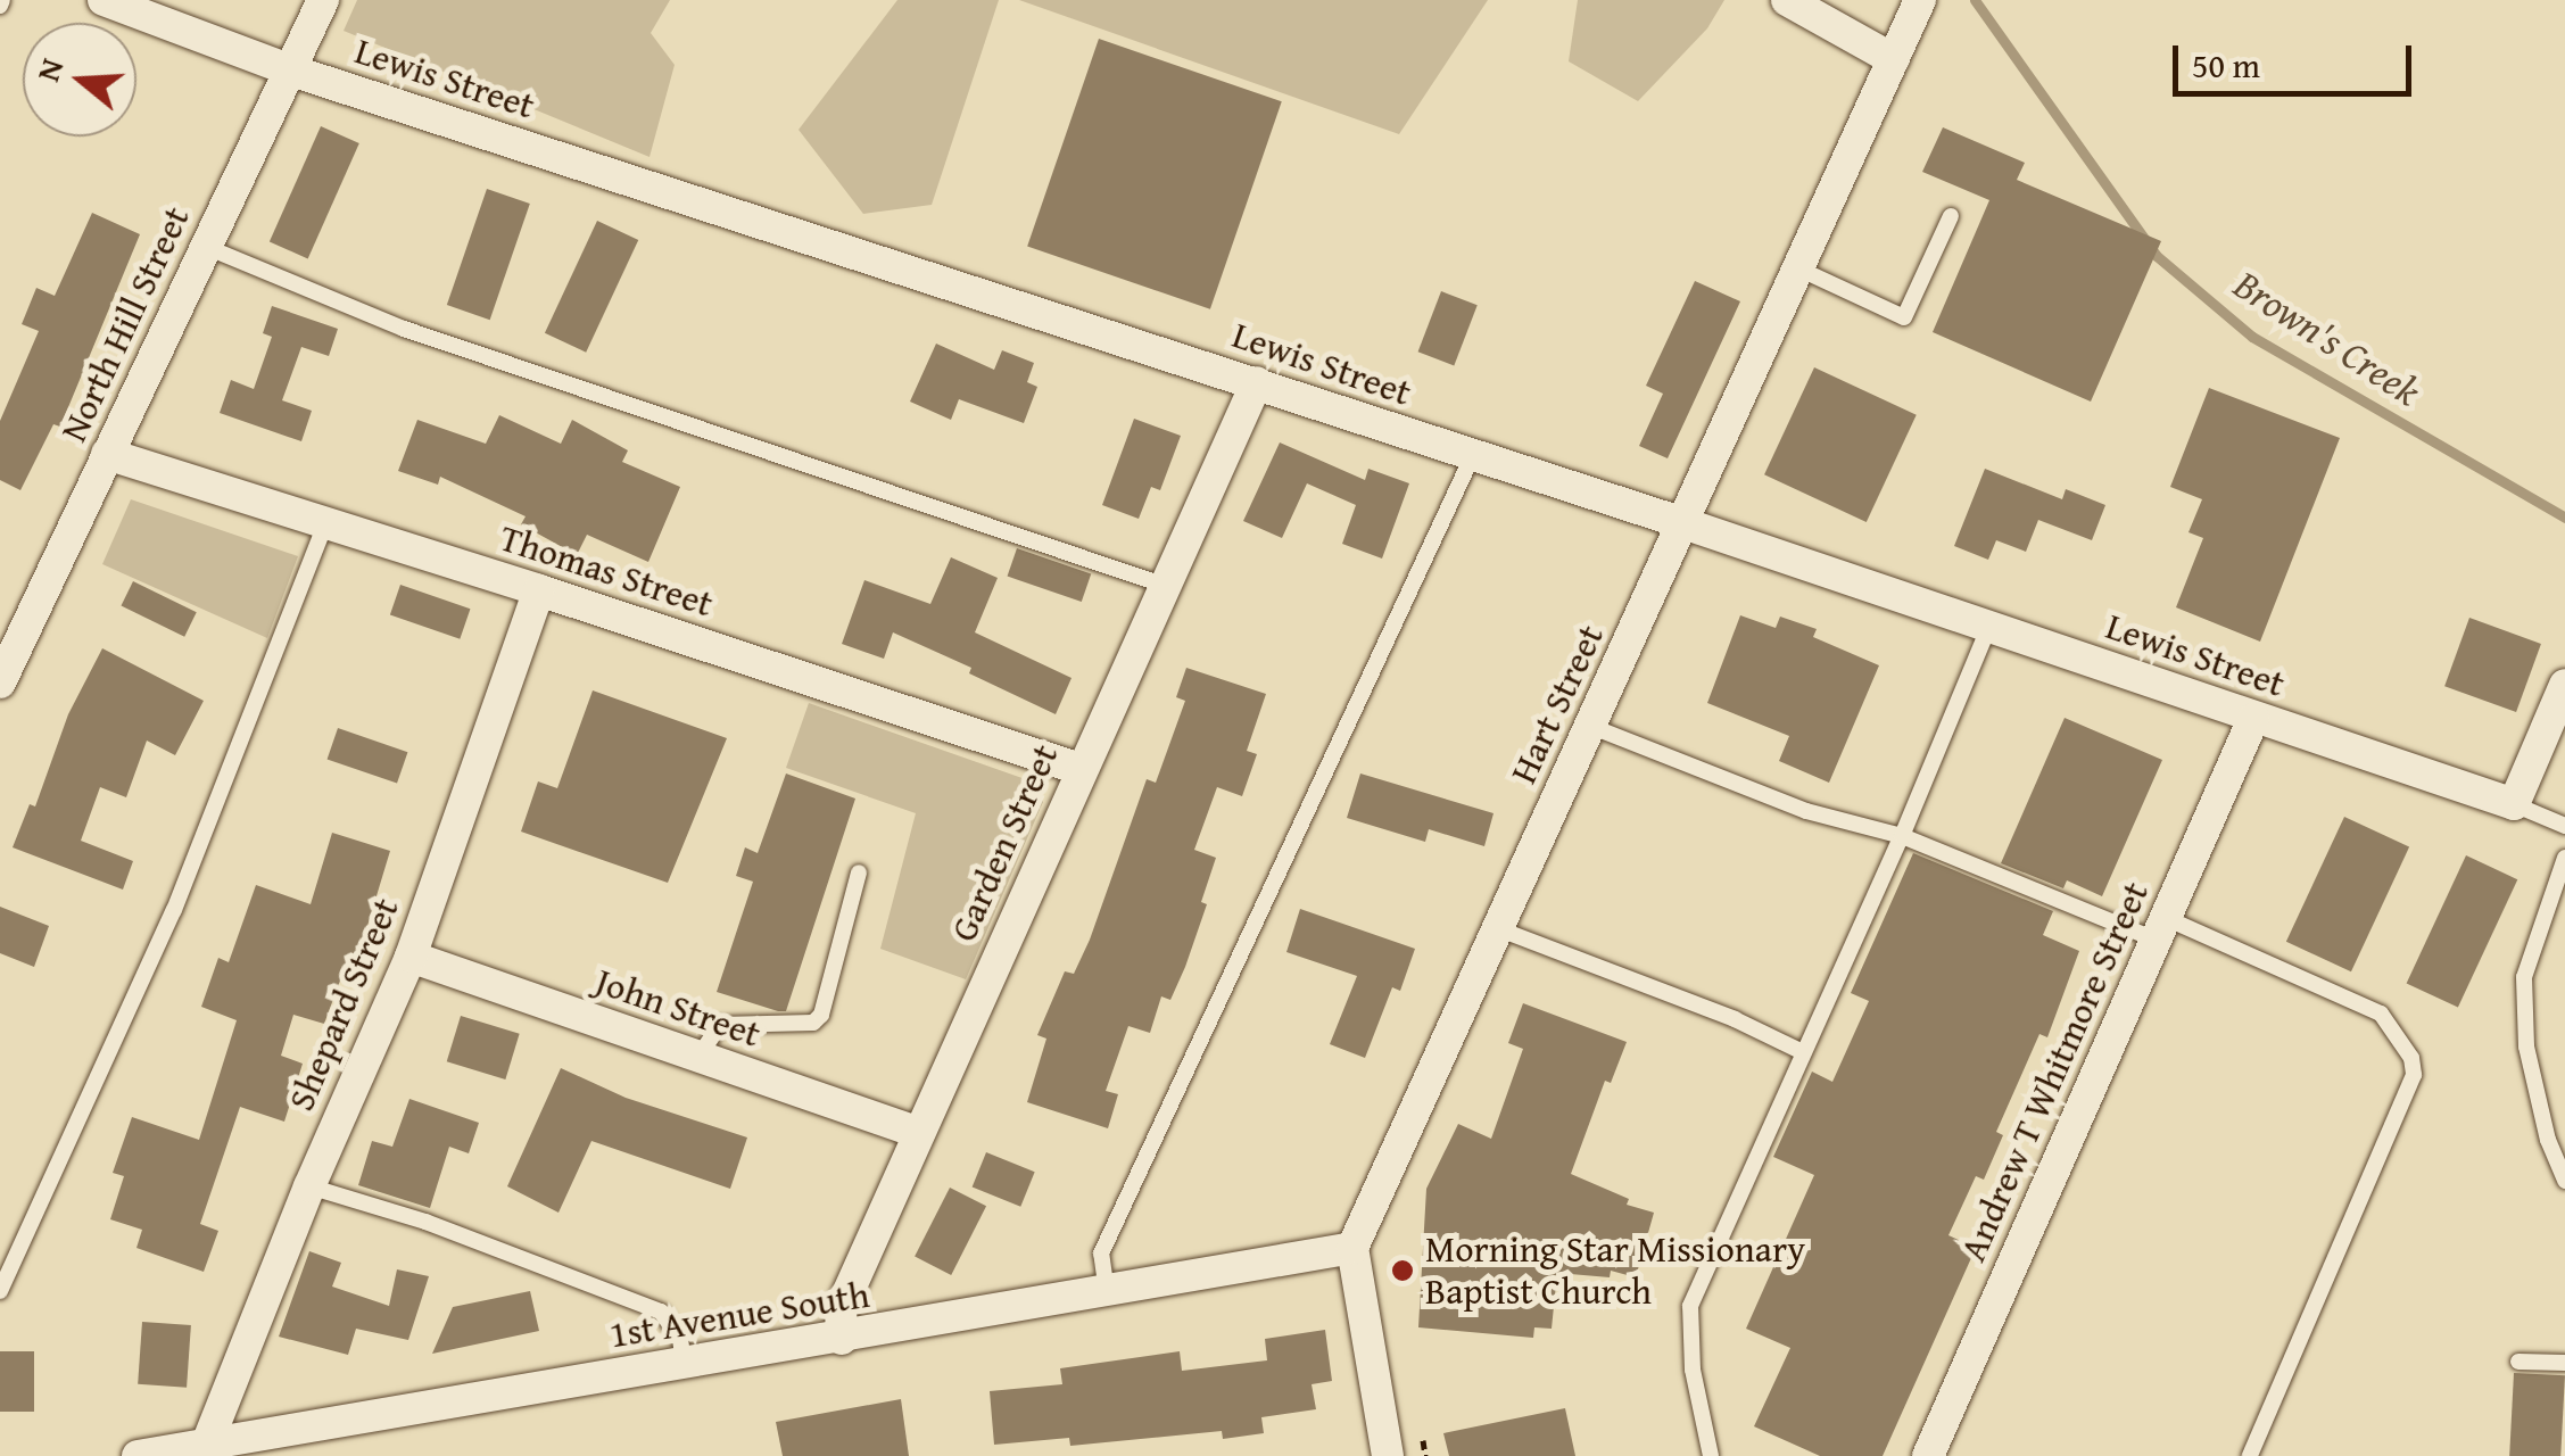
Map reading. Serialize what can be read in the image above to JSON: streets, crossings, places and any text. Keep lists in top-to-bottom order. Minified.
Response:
{"streets":{"street":["Lewis Street","North Hill Street","Thomas Street","Hart Street","Garden Street","Shepard Street","John Street","Andrew T Whitmore Street","1st Avenue South"]},"crossings":[["Lewis Street","North Hill Street"],["Lewis Street","Hart Street"],["Lewis Street","Garden Street"],["Lewis Street","Andrew T Whitmore Street"],["North Hill Street","Thomas Street"],["Thomas Street","Garden Street"],["Thomas Street","Shepard Street"],["Hart Street","1st Avenue South"],["Garden Street","John Street"],["Garden Street","1st Avenue South"],["Shepard Street","John Street"],["Shepard Street","1st Avenue South"]],"water":["Brown's Creek"],"places":["Morning Star Missionary Baptist Church"],"scale_bar":"50 m","north":"left"}
